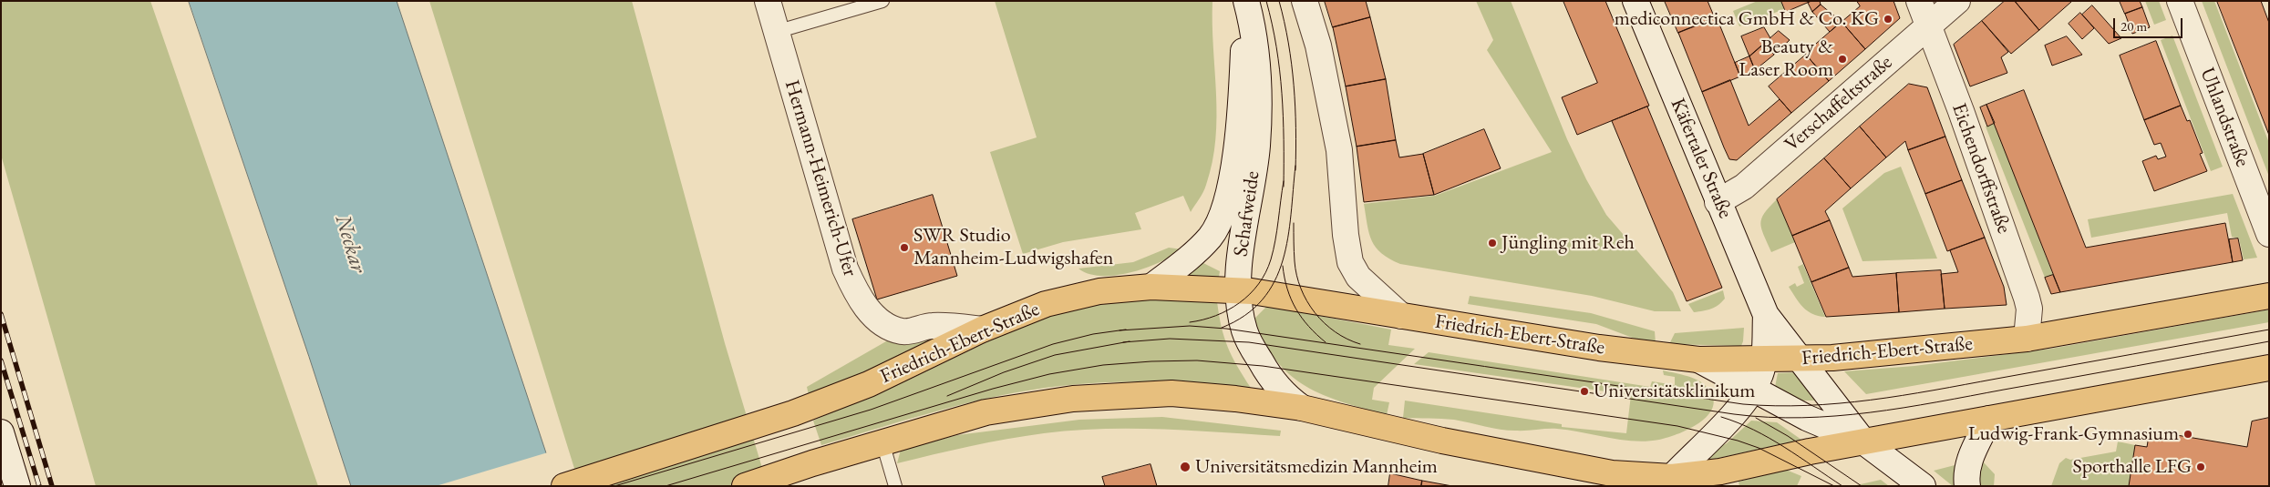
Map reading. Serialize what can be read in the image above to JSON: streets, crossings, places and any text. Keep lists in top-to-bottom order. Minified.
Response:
{"streets":{"main road":["Verschaffeltstraße","Uhlandstraße","Käfertaler Straße","Eichendorffstraße","Hermann-Heimerich-Ufer","Schafweide","Friedrich-Ebert-Straße"]},"crossings":[["Verschaffeltstraße","Käfertaler Straße"],["Verschaffeltstraße","Eichendorffstraße"],["Käfertaler Straße","Friedrich-Ebert-Straße"],["Eichendorffstraße","Friedrich-Ebert-Straße"],["Hermann-Heimerich-Ufer","Friedrich-Ebert-Straße"],["Schafweide","Friedrich-Ebert-Straße"]],"water":["Neckar"],"places":["mediconnectica GmbH & Co. KG","Beauty & Laser Room","Jüngling mit Reh","SWR Studio Mannheim-Ludwigshafen","Universitätsklinikum","Ludwig-Frank-Gymnasium","Universitätsmedizin Mannheim","Sporthalle LFG"],"scale_bar":"20 m"}
